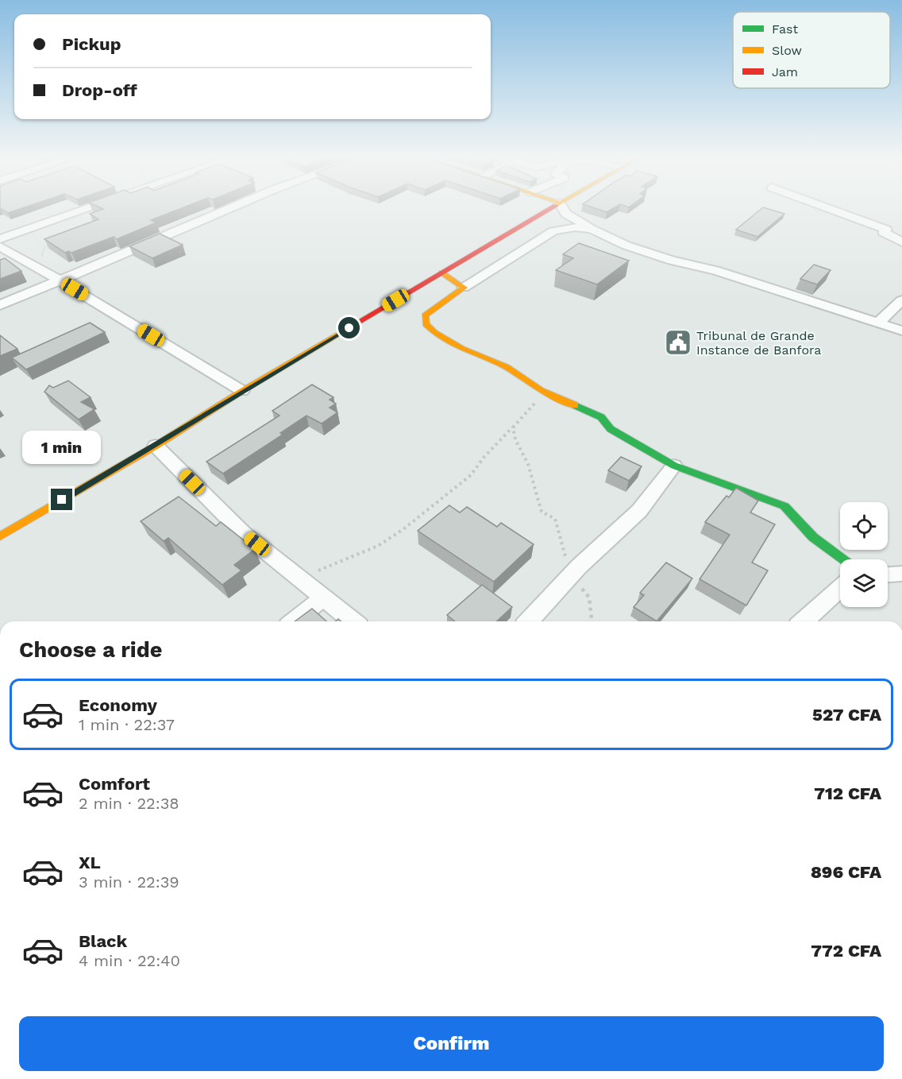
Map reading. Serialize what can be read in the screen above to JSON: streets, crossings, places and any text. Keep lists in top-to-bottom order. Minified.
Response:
{"places":{"public building":["Tribunal de Grande Instance de Banfora"]},"legend":["Fast","Slow","Jam"],"page":{"banner":["Pickup","Drop-off"],"bubble":"1 min","heading":"Choose a ride","list":[{"name":"Economy","note":"1 min · 22:37","value":"527 CFA"},{"name":"Comfort","note":"2 min · 22:38","value":"712 CFA"},{"name":"XL","note":"3 min · 22:39","value":"896 CFA"},{"name":"Black","note":"4 min · 22:40","value":"772 CFA"}],"buttons":"Confirm"}}
